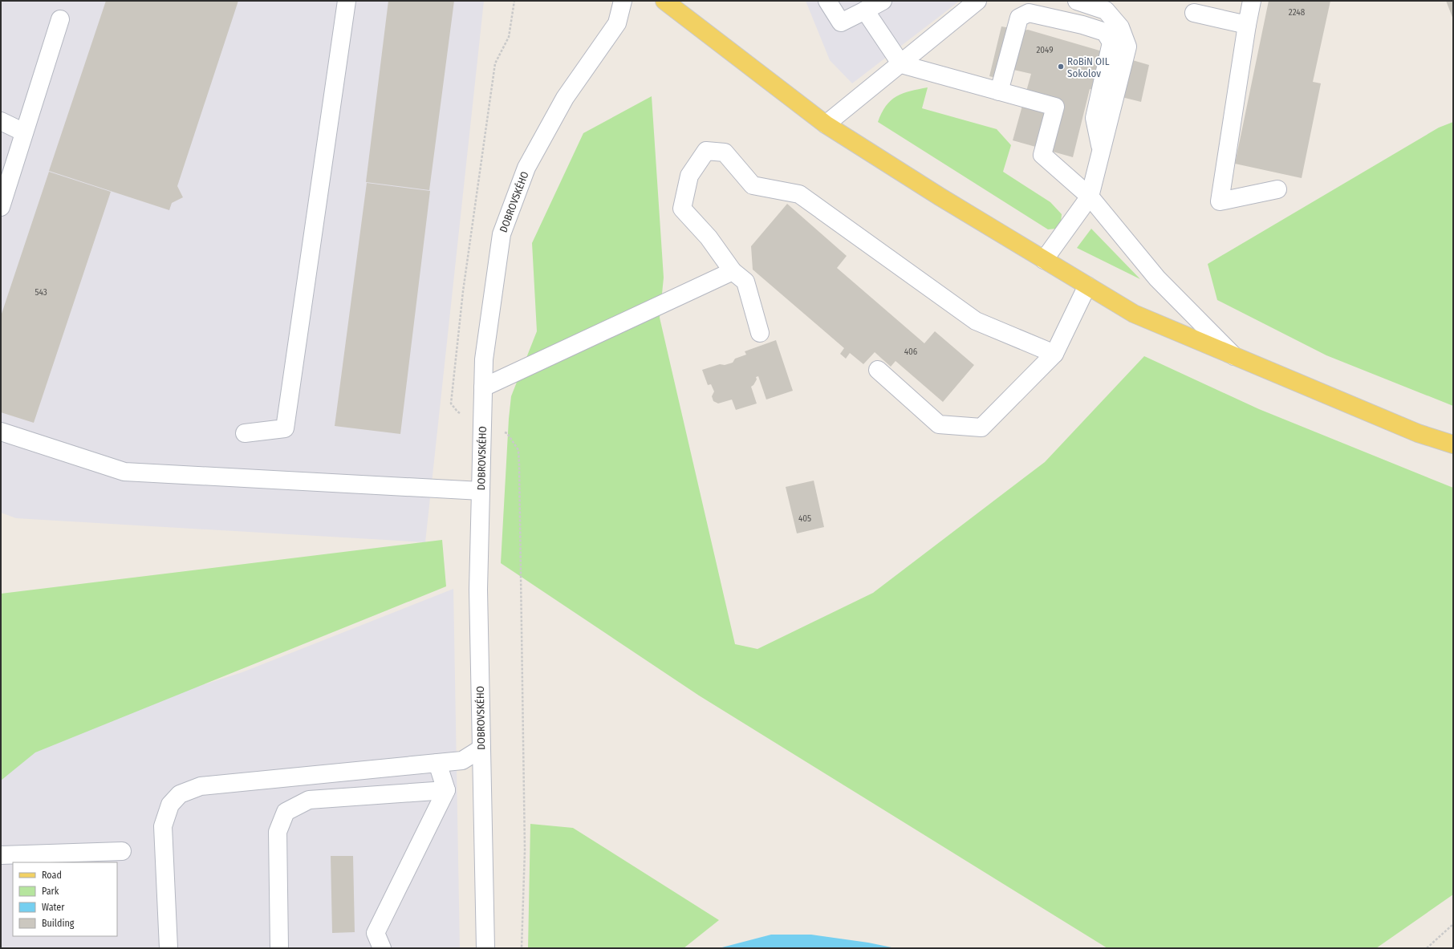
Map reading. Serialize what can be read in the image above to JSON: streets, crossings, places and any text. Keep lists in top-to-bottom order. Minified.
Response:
{"streets":{"street":["DOBROVSKÉHO"]},"places":["RoBiN OIL Sokolov"],"house_numbers":["2248","2049","543","406","405"],"legend":["Road","Park","Water","Building"]}
